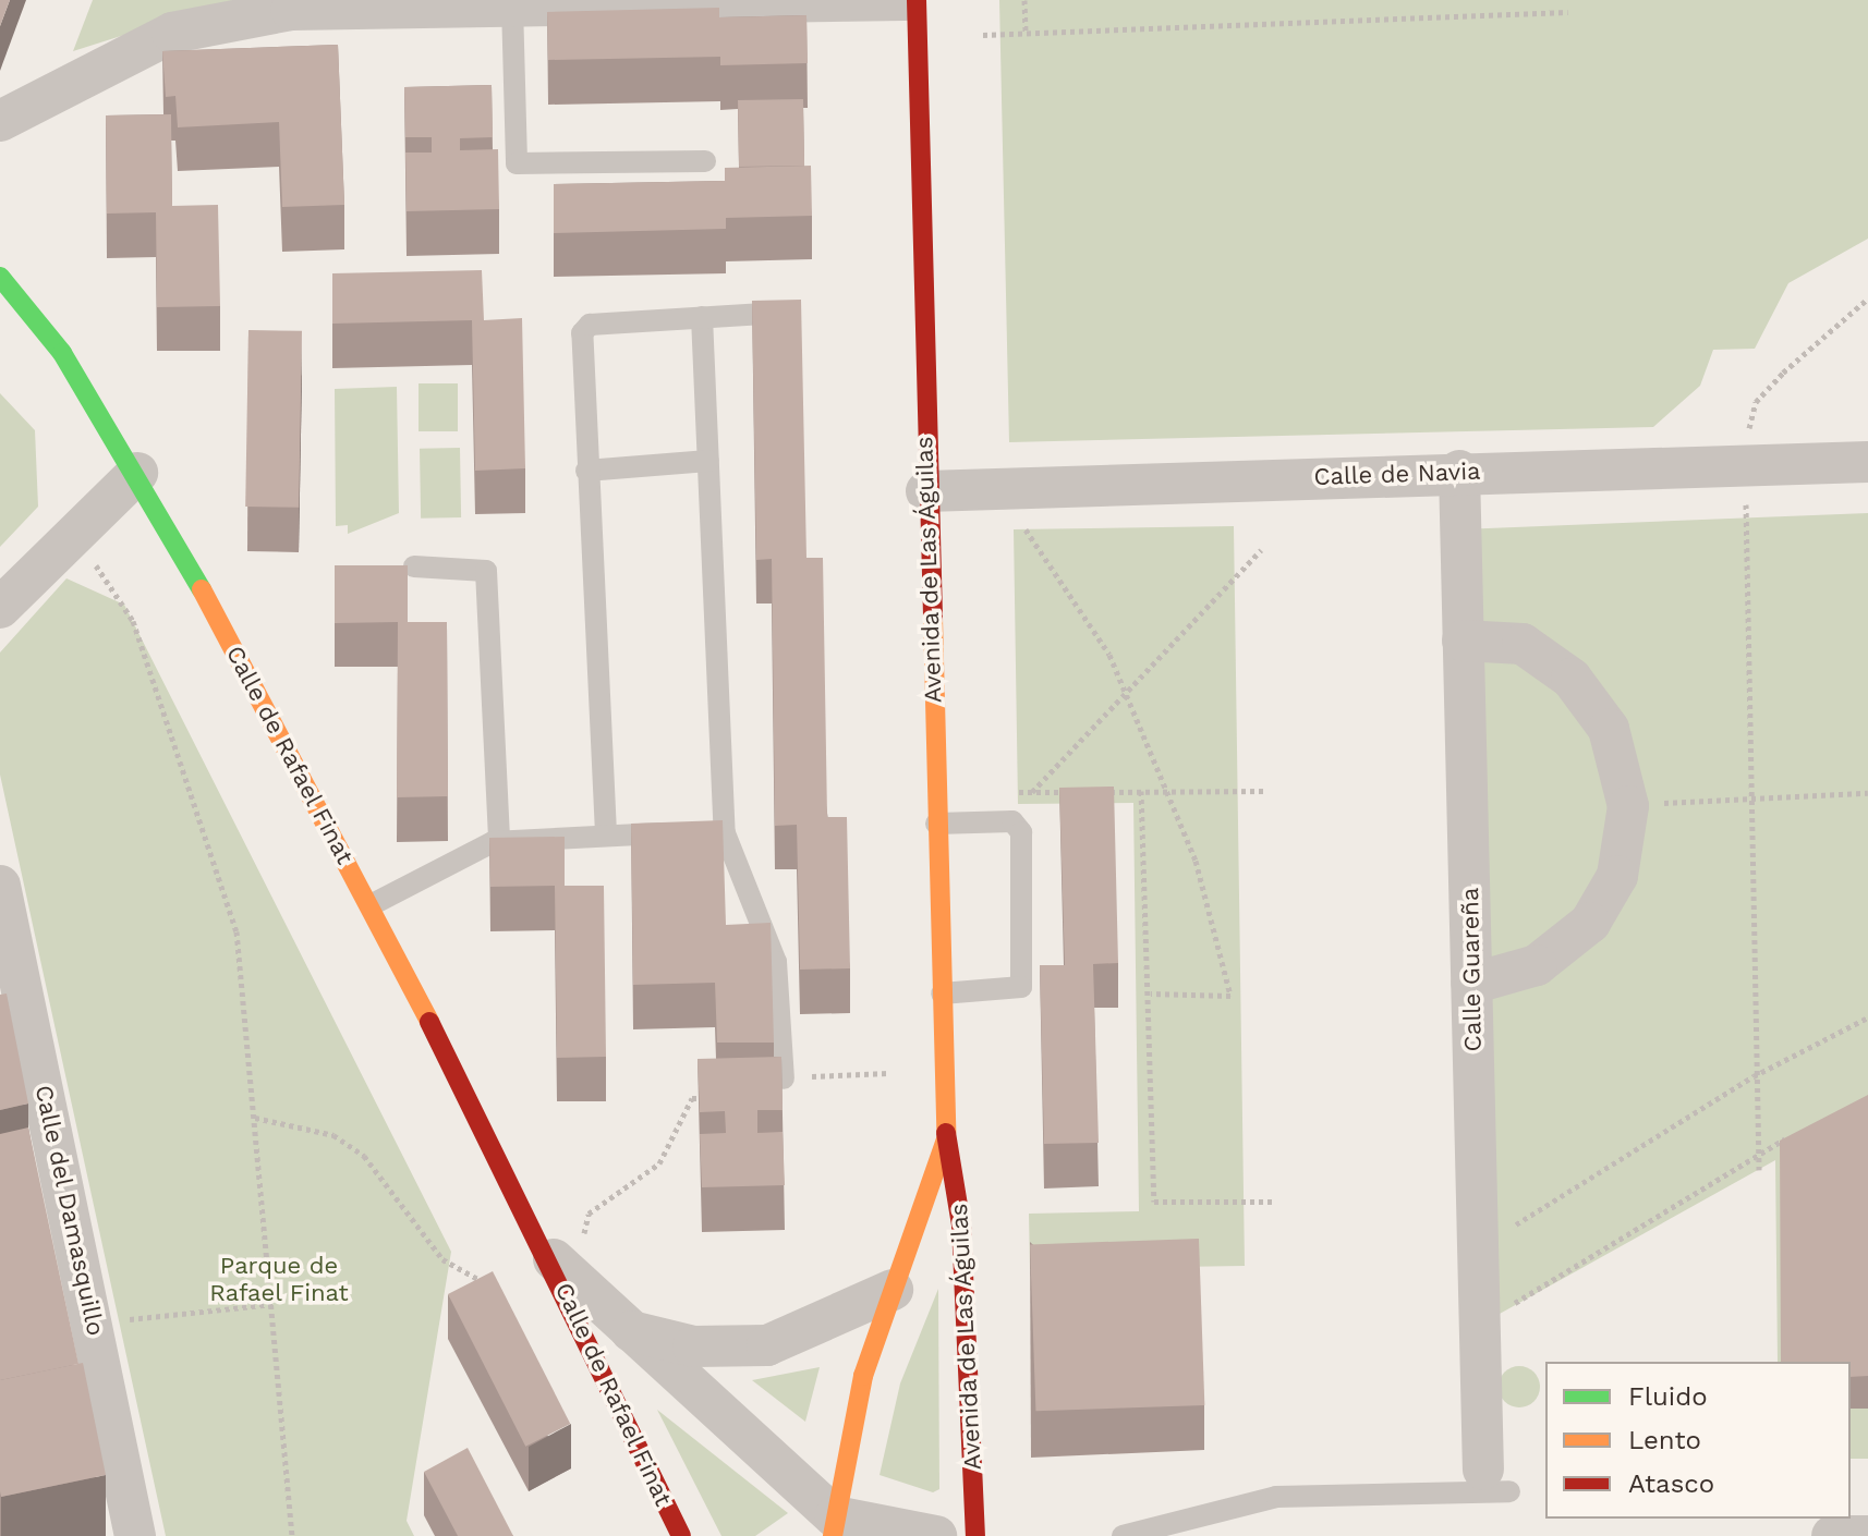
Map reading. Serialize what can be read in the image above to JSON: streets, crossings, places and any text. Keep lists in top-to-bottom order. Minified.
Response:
{"streets":{"street":["Calle de Navia","Avenida de Las Águilas","Calle de Rafael Finat","Calle Guareña","Calle del Damasquillo"]},"crossings":[["Calle de Navia","Avenida de Las Águilas"],["Calle de Navia","Calle Guareña"],["Avenida de Las Águilas","Calle de Rafael Finat"]],"parks":["Parque de Rafael Finat"],"legend":["Fluido","Lento","Atasco"]}
